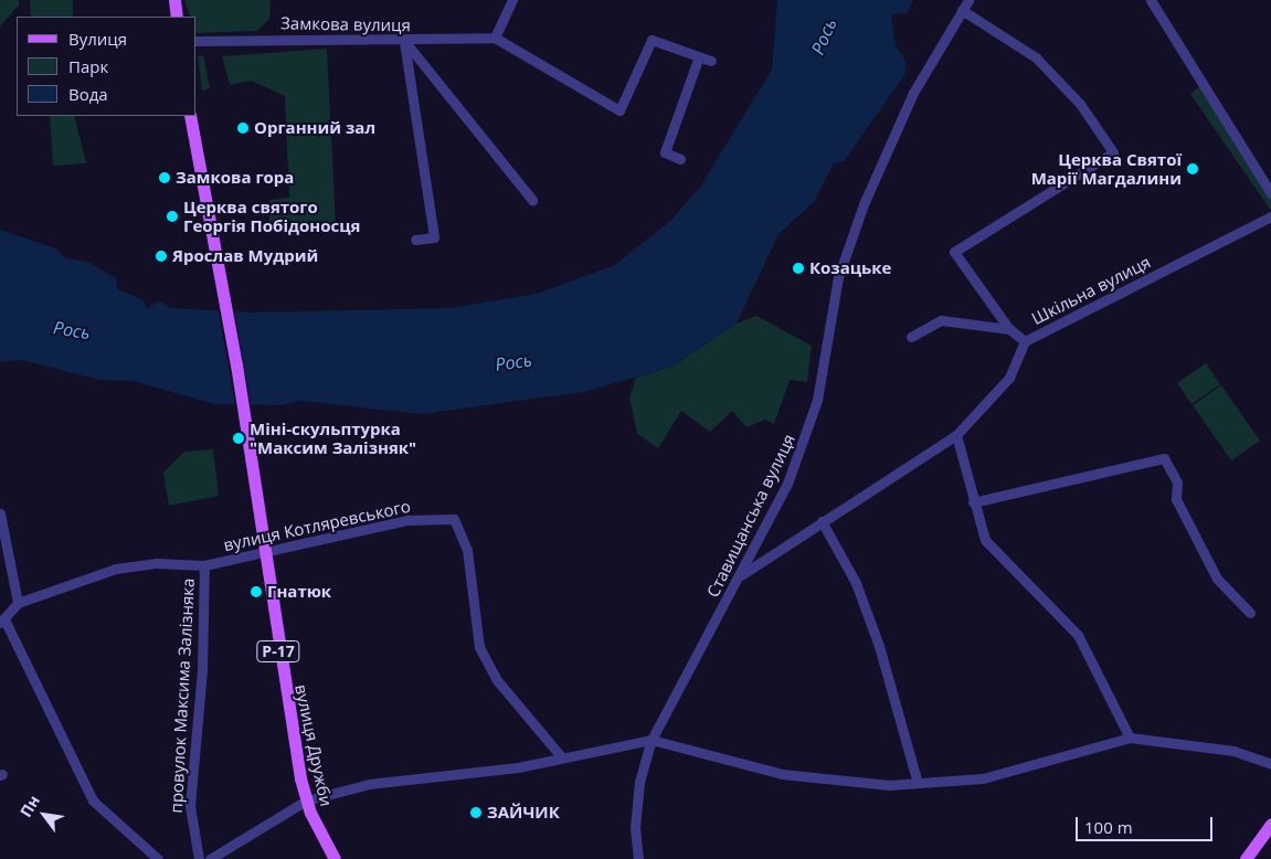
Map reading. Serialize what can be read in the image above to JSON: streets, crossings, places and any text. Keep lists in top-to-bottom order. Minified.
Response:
{"streets":{"main road":["Р-17","вулиця Дружби"],"street":["Замкова вулиця","Шкільна вулиця","Ставищанська вулиця","вулиця Котляревського","провулок Максима Залізняка"]},"crossings":[["Шкільна вулиця","Ставищанська вулиця"],["вулиця Котляревського","провулок Максима Залізняка"],["вулиця Котляревського","вулиця Дружби"]],"water":["Рось"],"places":["Органний зал","Церква Святої Марії Магдалини","Замкова гора","Церква святого Георгія Побідоносця","Ярослав Мудрий","Козацьке","Міні-скульптурка \"Максим Залізняк\"","Гнатюк","ЗАЙЧИК"],"legend":["Вулиця","Парк","Вода"],"scale_bar":"100 m","north":"top left"}
